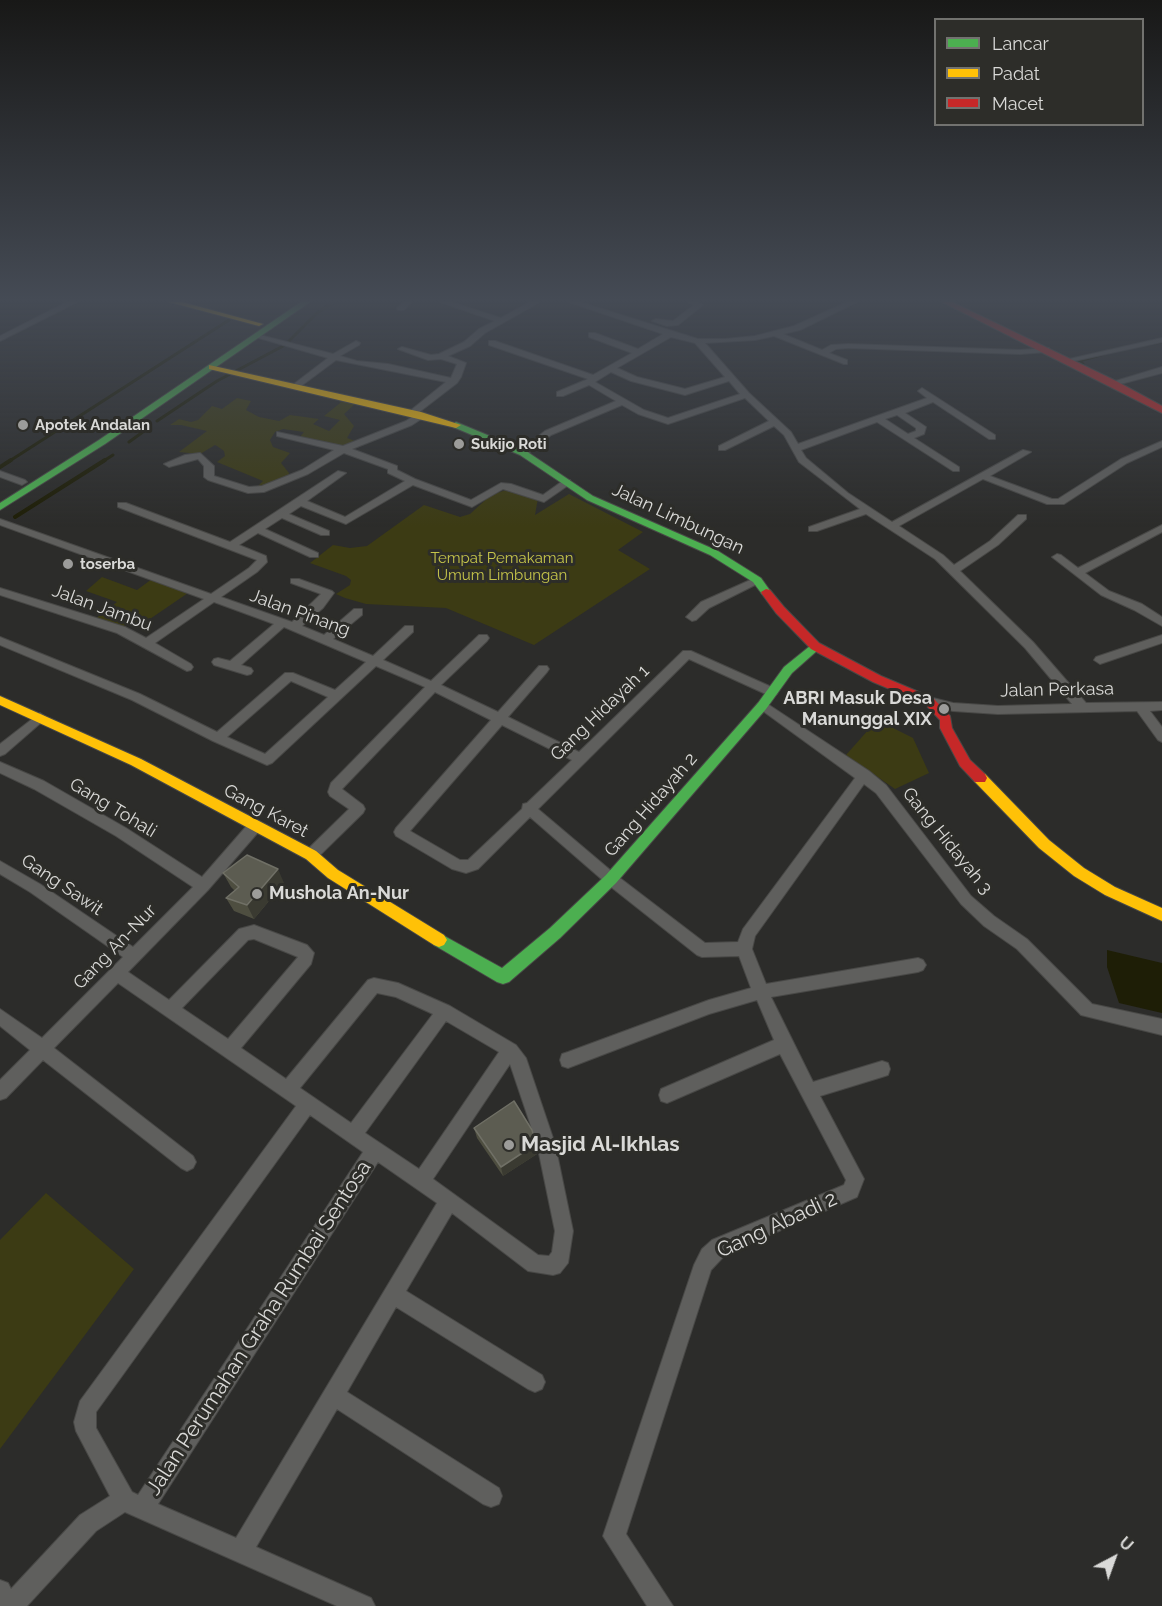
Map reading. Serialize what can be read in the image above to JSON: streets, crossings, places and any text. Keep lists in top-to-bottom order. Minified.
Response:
{"streets":{"street":["Jalan Limbungan","Jalan Jambu","Jalan Pinang","Jalan Perkasa","Gang Hidayah 1","Gang Hidayah 2","Gang Tohali","Gang Karet","Gang Hidayah 3","Gang Sawit","Gang An-Nur","Gang Abadi 2","Jalan Perumahan Graha Rumbai Sentosa"]},"crossings":[["Jalan Limbungan","Jalan Perkasa"],["Jalan Limbungan","Gang Hidayah 2"],["Jalan Pinang","Gang Hidayah 1"],["Gang Hidayah 1","Gang Hidayah 2"],["Gang Hidayah 2","Gang Karet"],["Gang Hidayah 2","Gang Hidayah 3"],["Gang Tohali","Gang An-Nur"],["Gang Karet","Gang An-Nur"],["Gang Sawit","Gang An-Nur"]],"parks":["Tempat Pemakaman Umum Limbungan"],"places":["Apotek Andalan","Sukijo Roti","toserba","ABRI Masuk Desa Manunggal XIX","Mushola An-Nur","Masjid Al-Ikhlas"],"legend":["Lancar","Padat","Macet"],"north":"top right"}
